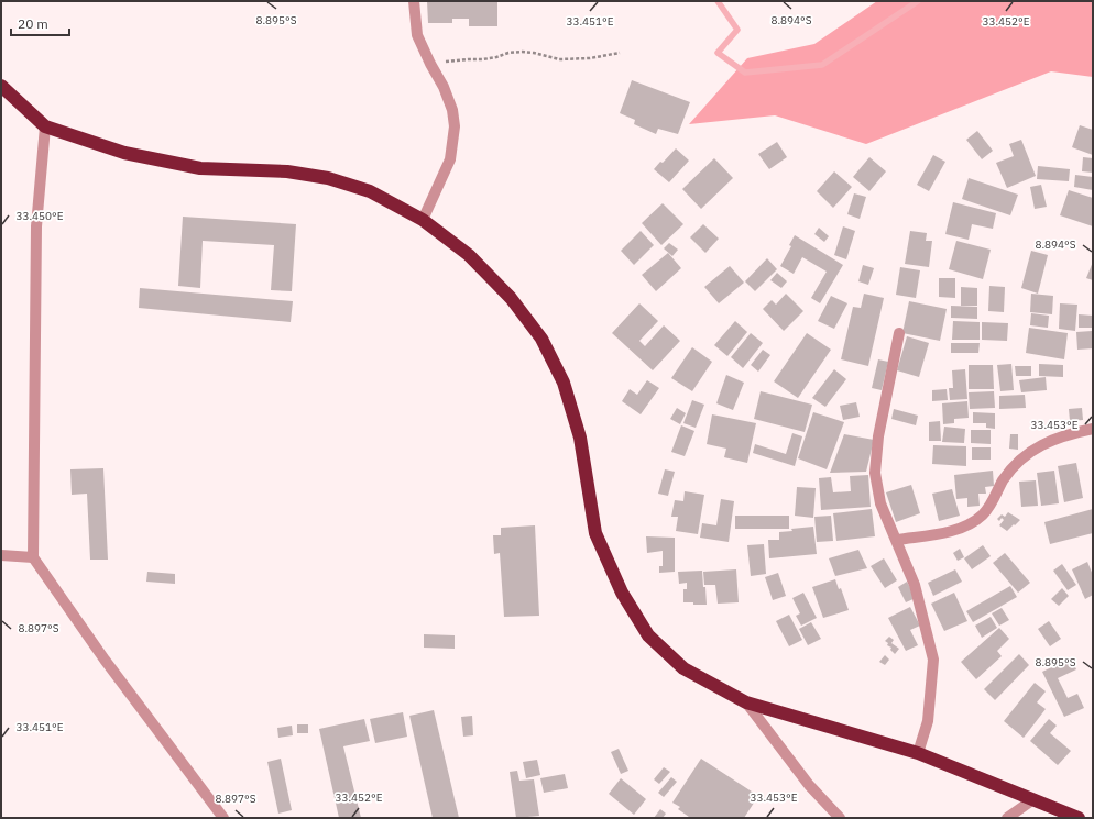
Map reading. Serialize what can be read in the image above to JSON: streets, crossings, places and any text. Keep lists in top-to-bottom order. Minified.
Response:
{"scale_bar":"20 m","coordinates":["8.895°S","8.894°S","33.451°E","33.452°E","33.450°E","33.453°E","8.897°S"]}
